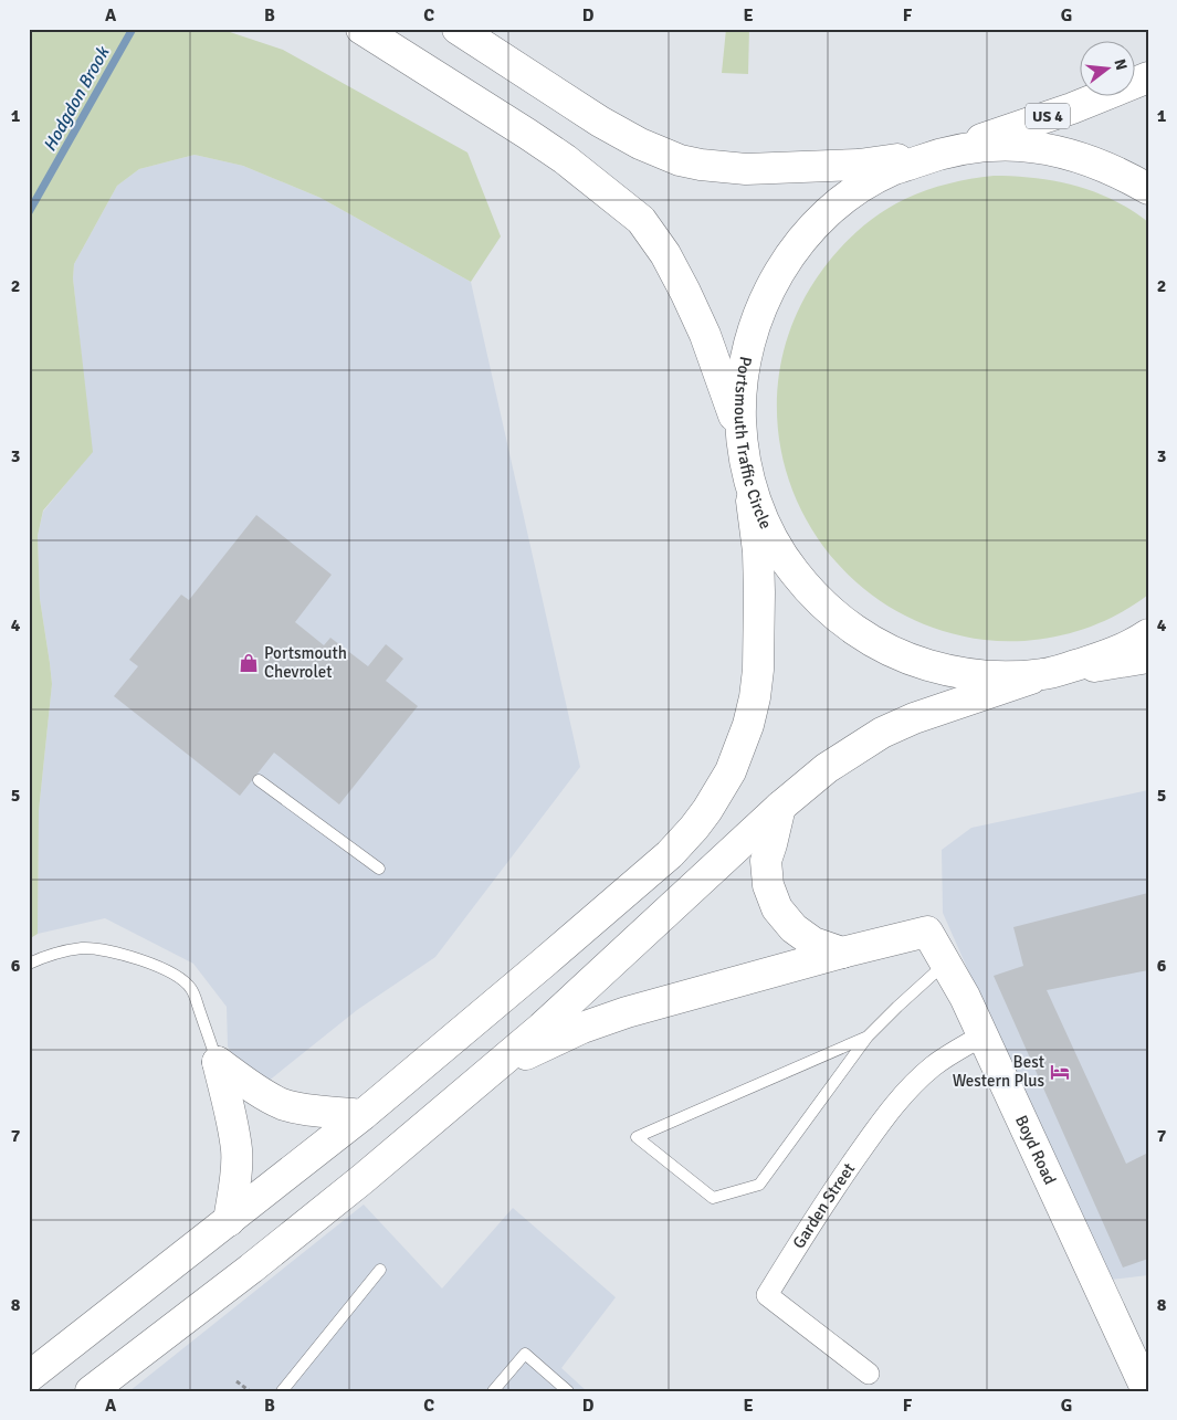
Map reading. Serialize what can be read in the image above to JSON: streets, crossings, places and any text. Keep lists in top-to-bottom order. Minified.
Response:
{"streets":{"main road":["US 4","Portsmouth Traffic Circle","Boyd Road"],"street":["Garden Street"]},"crossings":[["US 4","Portsmouth Traffic Circle"],["Boyd Road","Garden Street"]],"water":["Hodgdon Brook"],"places":{"shop":["Portsmouth Chevrolet"],"hotel":["Best Western Plus"]},"north":"right","grid":{"columns":["A","B","C","D","E","F","G"],"rows":["1","2","3","4","5","6","7","8"]}}
